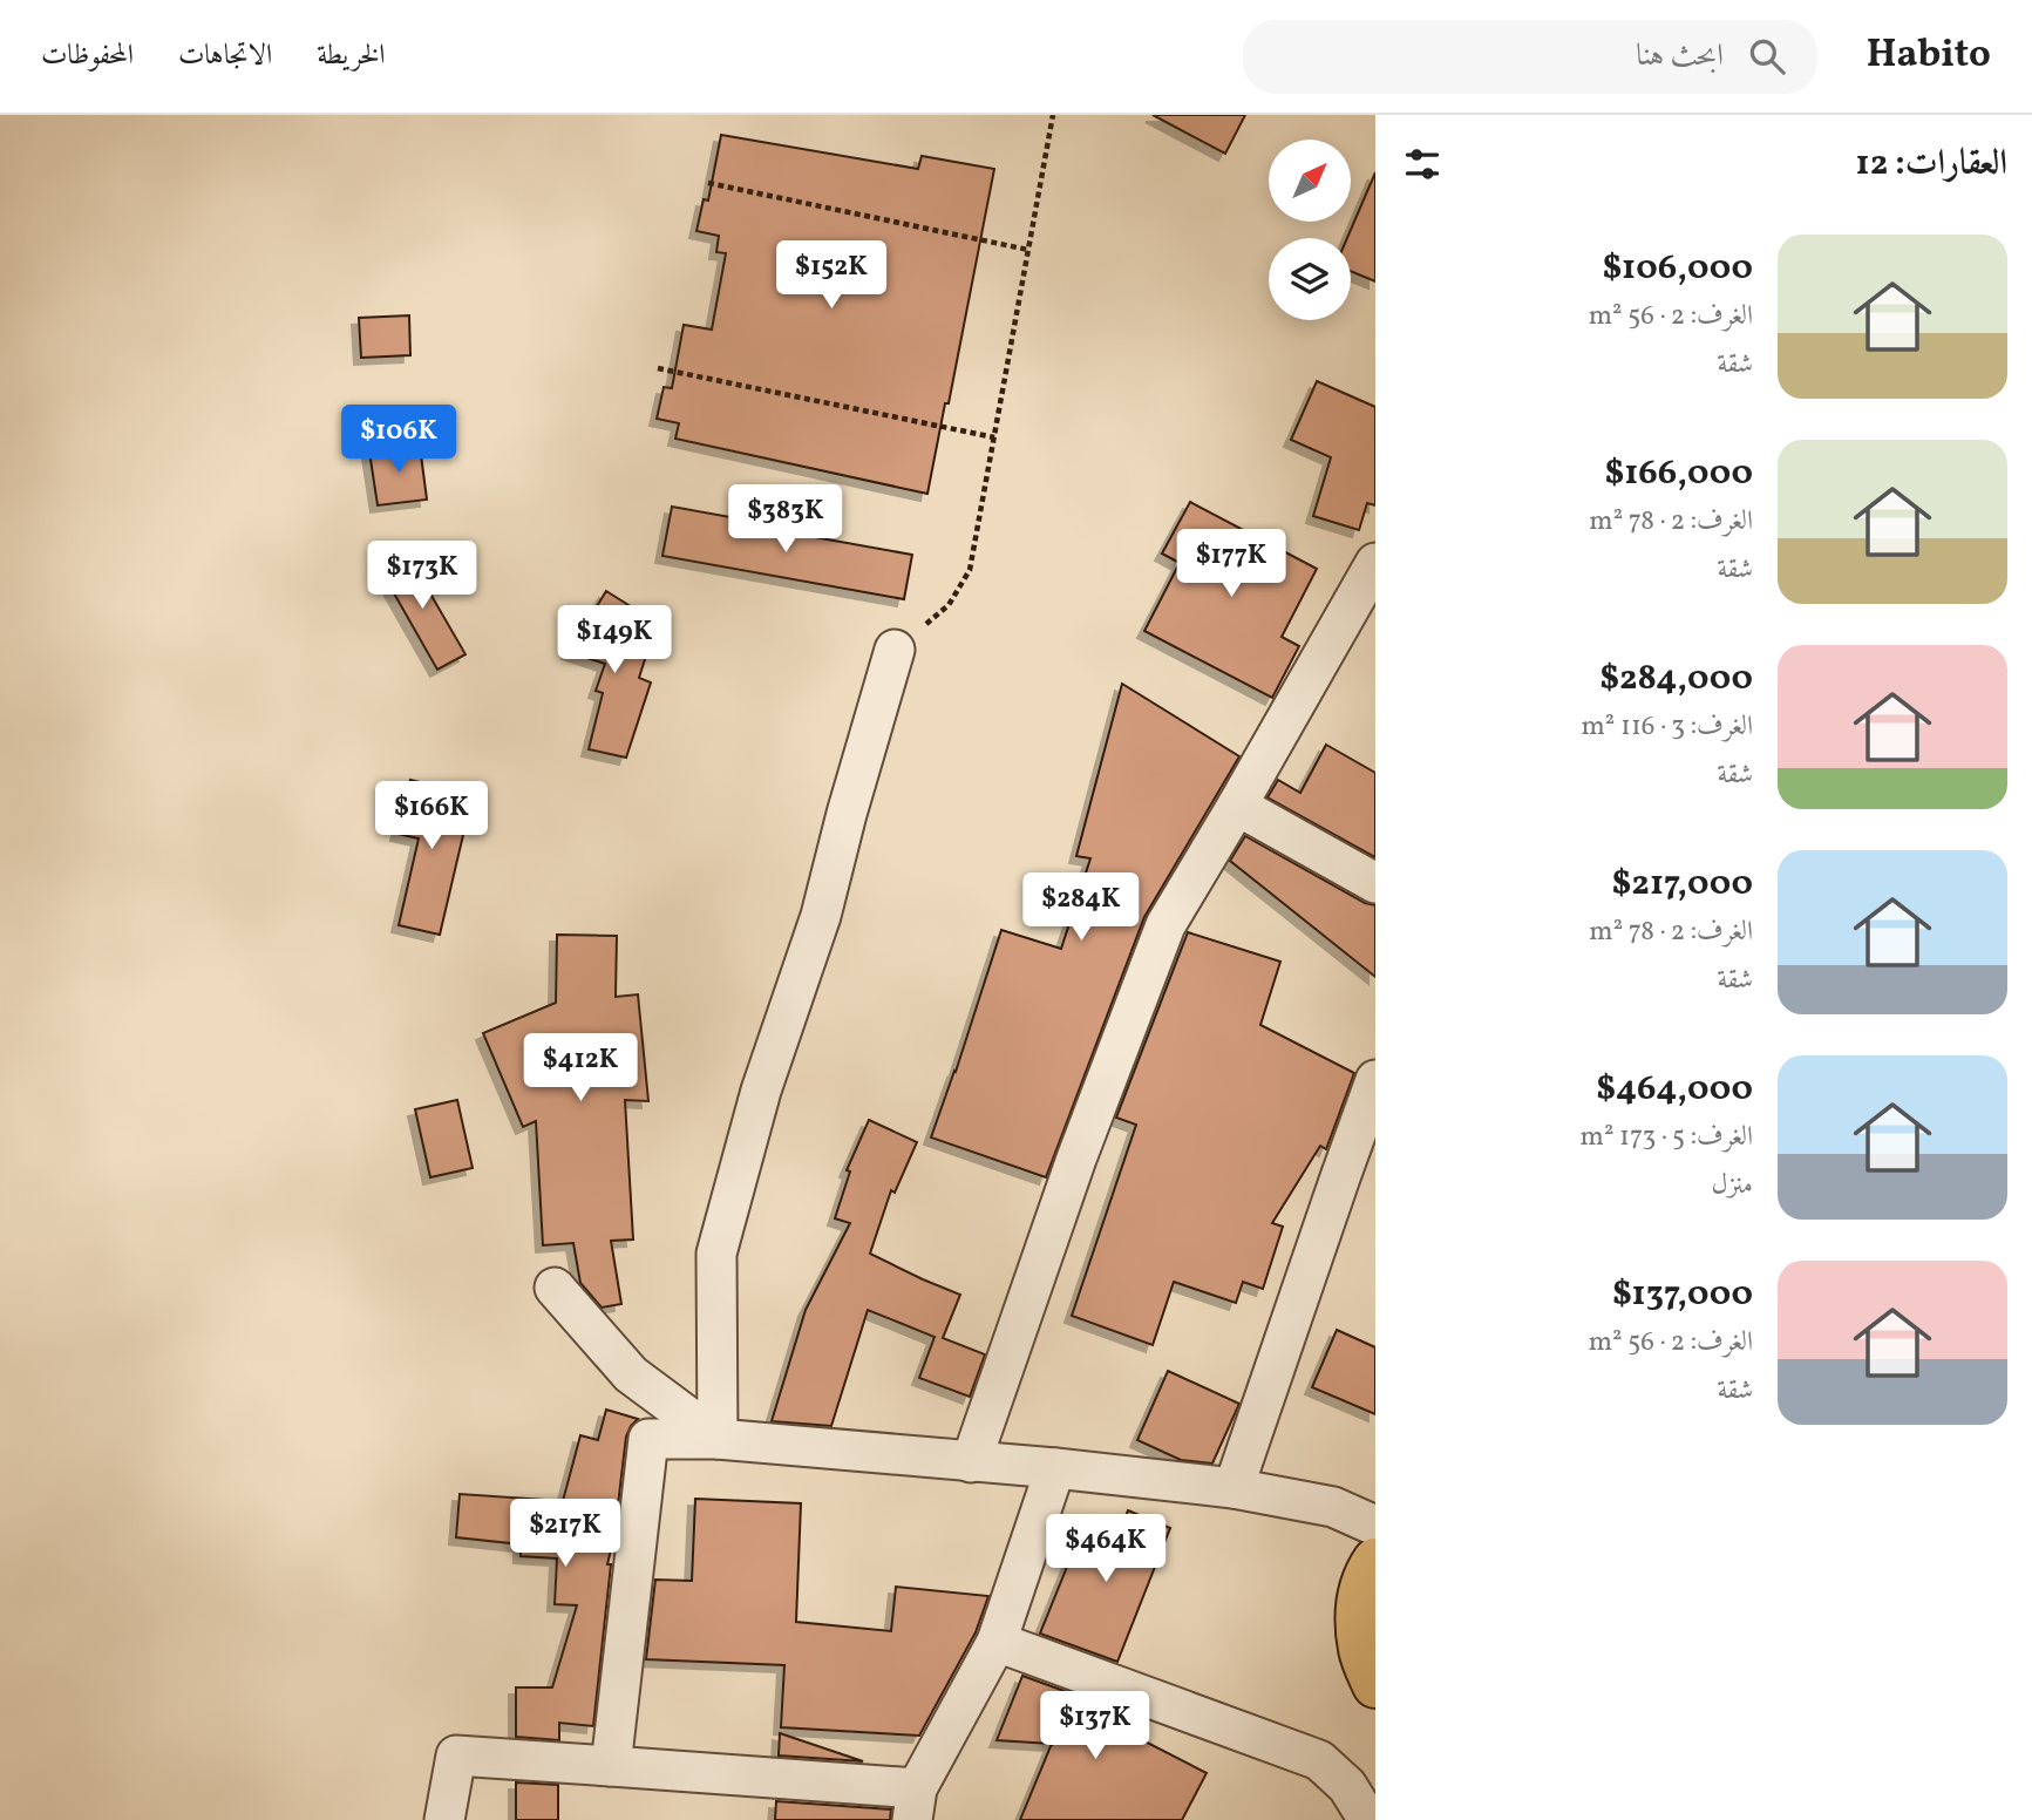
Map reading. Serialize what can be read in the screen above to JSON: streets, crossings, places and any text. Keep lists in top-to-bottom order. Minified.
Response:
{"north":"top right","page":{"header":"Habito","search":"ابحث هنا","nav":["الخريطة","الاتجاهات","المحفوظات"],"heading":"العقارات: 12","list":[{"name":"$106,000","note":"الغرف: 2 · 56 m² · شقة"},{"name":"$166,000","note":"الغرف: 2 · 78 m² · شقة"},{"name":"$284,000","note":"الغرف: 3 · 116 m² · شقة"},{"name":"$217,000","note":"الغرف: 2 · 78 m² · شقة"},{"name":"$464,000","note":"الغرف: 5 · 173 m² · منزل"},{"name":"$137,000","note":"الغرف: 2 · 56 m² · شقة"}],"price":["$152K","$106K","$383K","$177K","$173K","$149K","$166K","$284K","$412K","$217K","$464K","$137K"]}}
